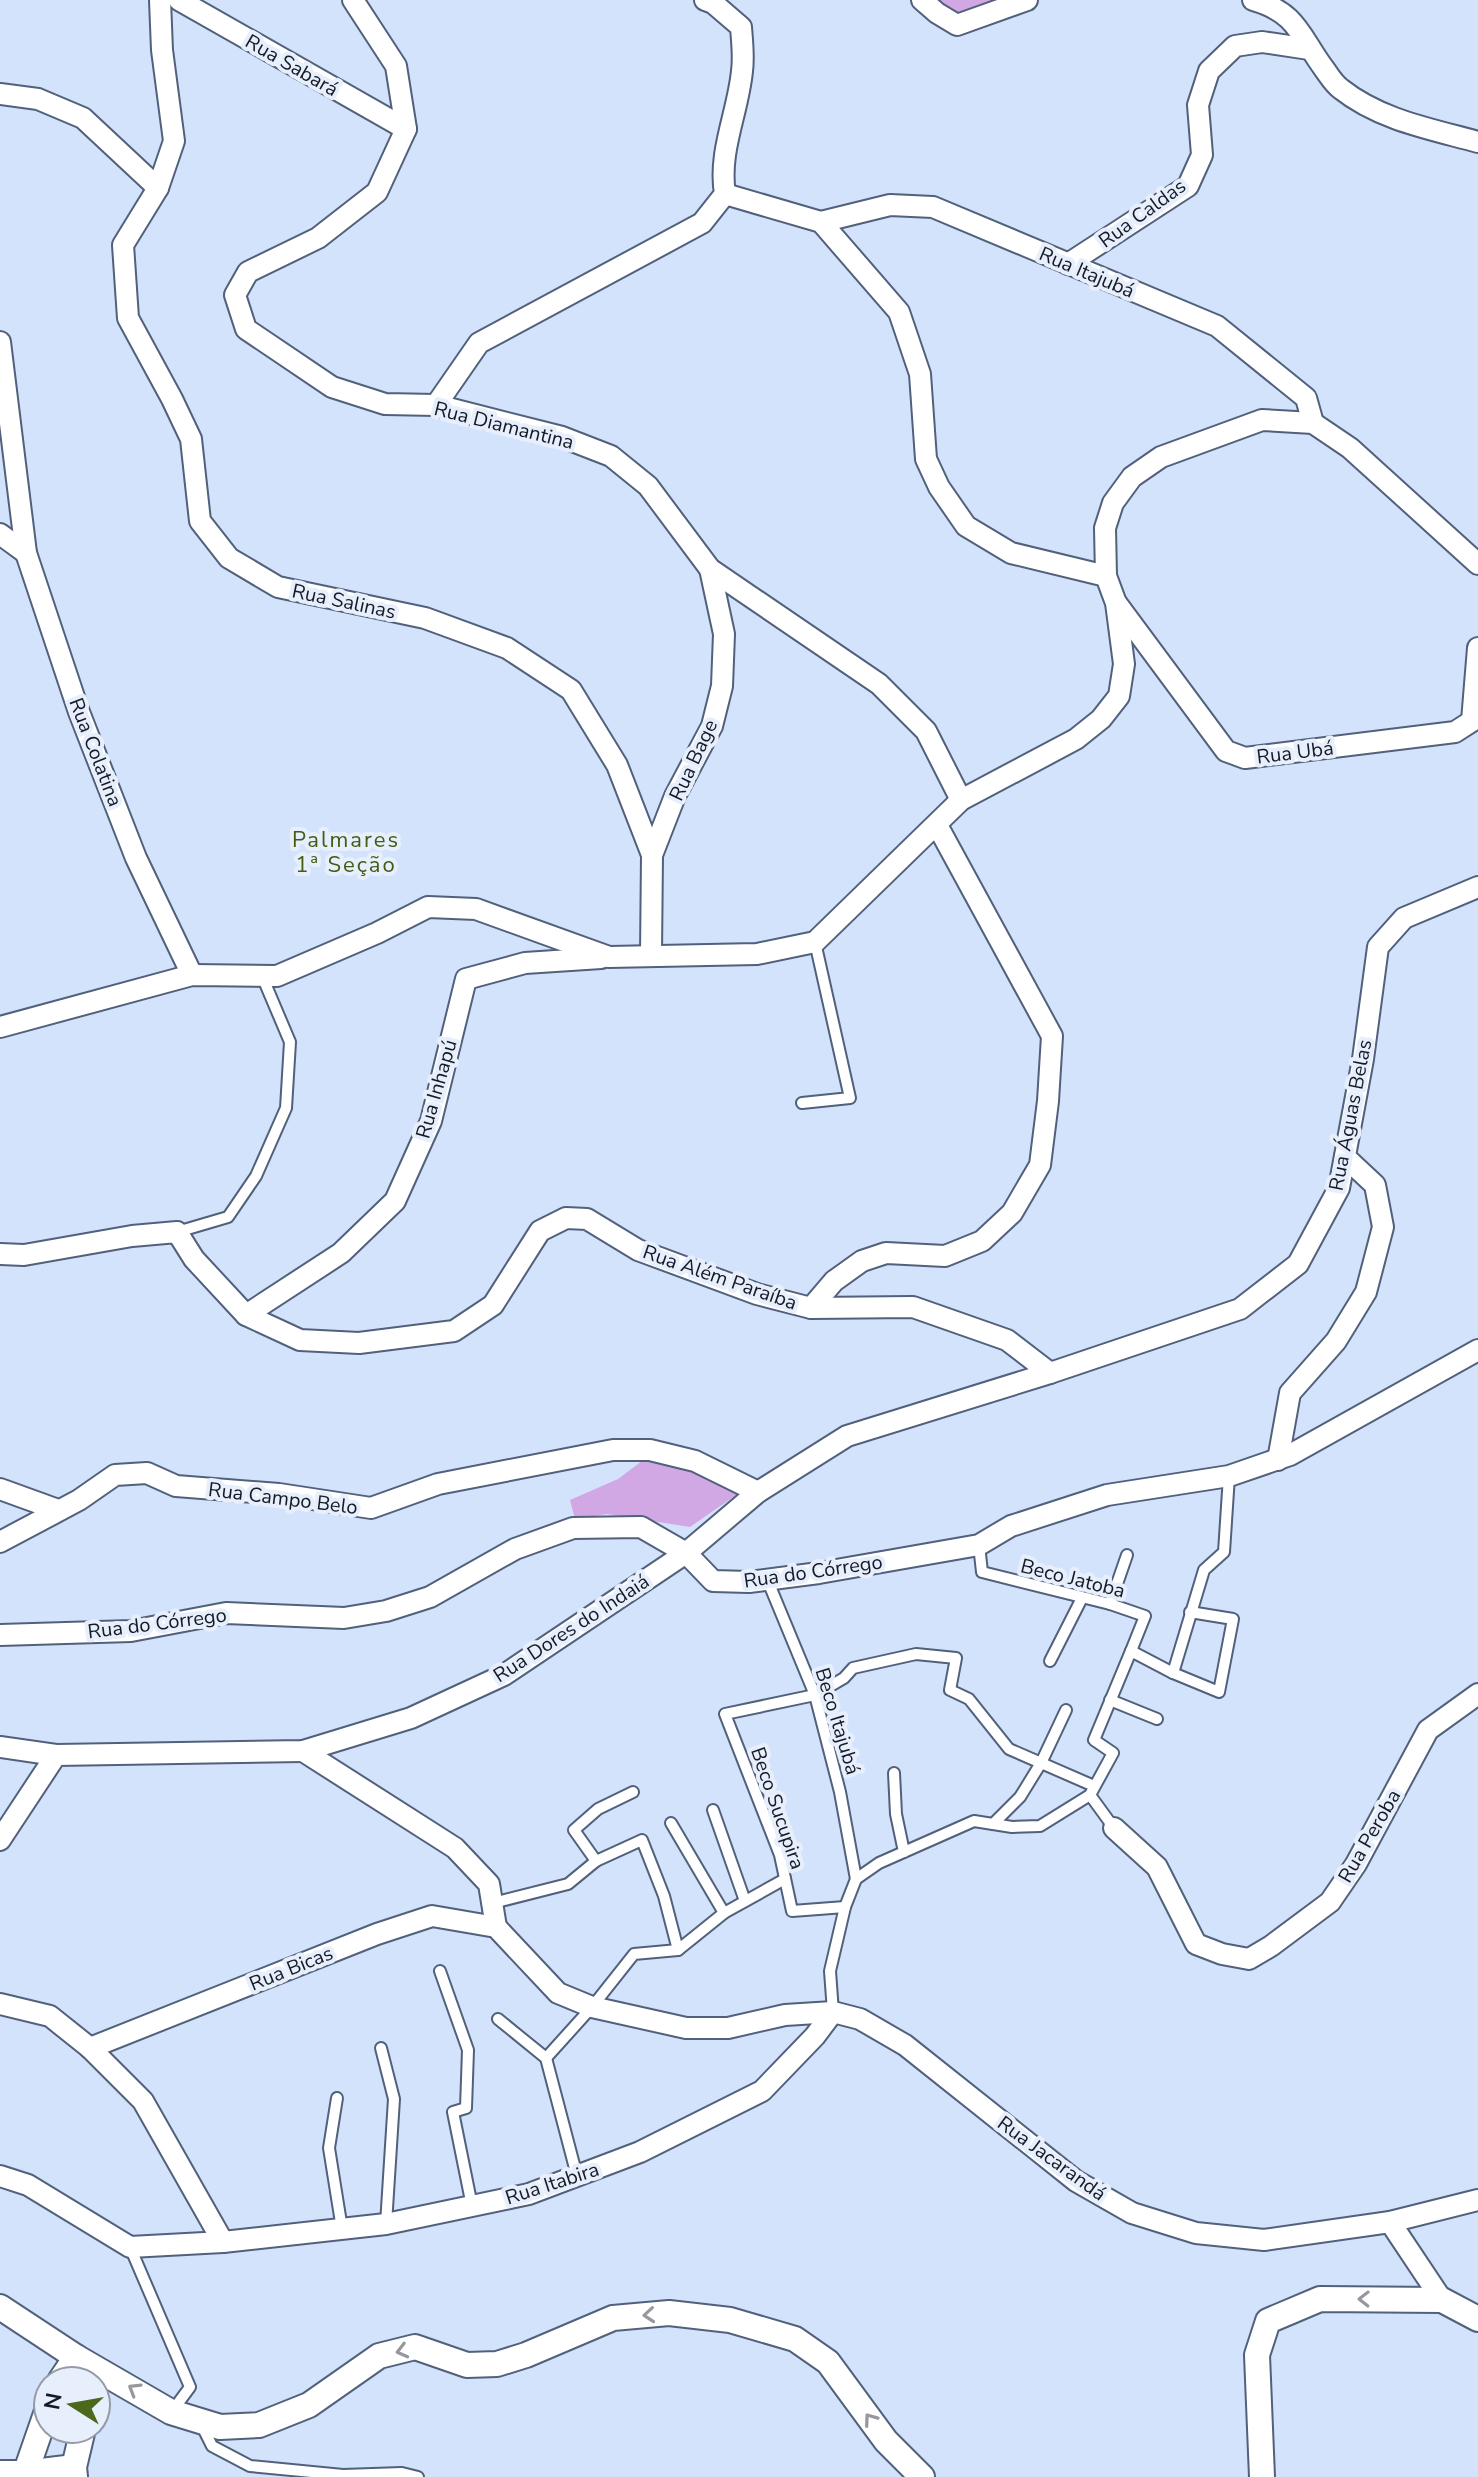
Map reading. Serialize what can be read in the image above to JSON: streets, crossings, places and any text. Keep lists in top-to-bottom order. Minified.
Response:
{"streets":{"street":["Rua Sabará","Rua Caldas","Rua Itajubá","Rua Diamantina","Rua Salinas","Rua Colatina","Rua Ubá","Rua Bage","Rua Inhapú","Rua Águas Belas","Rua Além Paraíba","Rua Campo Belo","Rua do Córrego","Rua Dores do Indaiá","Rua Peroba","Rua Bicas","Rua Jacarandá","Rua Itabira"],"lane":["Beco Jatoba","Beco Itajubá","Beco Sucupira"]},"crossings":[["Rua Sabará","Rua Diamantina"],["Rua Caldas","Rua Itajubá"],["Rua Diamantina","Rua Bage"],["Rua Salinas","Rua Bage"],["Rua Inhapú","Rua Além Paraíba"],["Rua Águas Belas","Rua Além Paraíba"],["Rua Águas Belas","Rua Dores do Indaiá"],["Rua Além Paraíba","Rua Dores do Indaiá"],["Rua Campo Belo","Rua Dores do Indaiá"],["Rua do Córrego","Beco Jatoba"],["Rua do Córrego","Rua Dores do Indaiá"],["Rua do Córrego","Beco Itajubá"],["Beco Itajubá","Beco Sucupira"],["Rua Jacarandá","Rua Itabira"]],"districts":["Palmares 1ª Seção"],"north":"left"}
